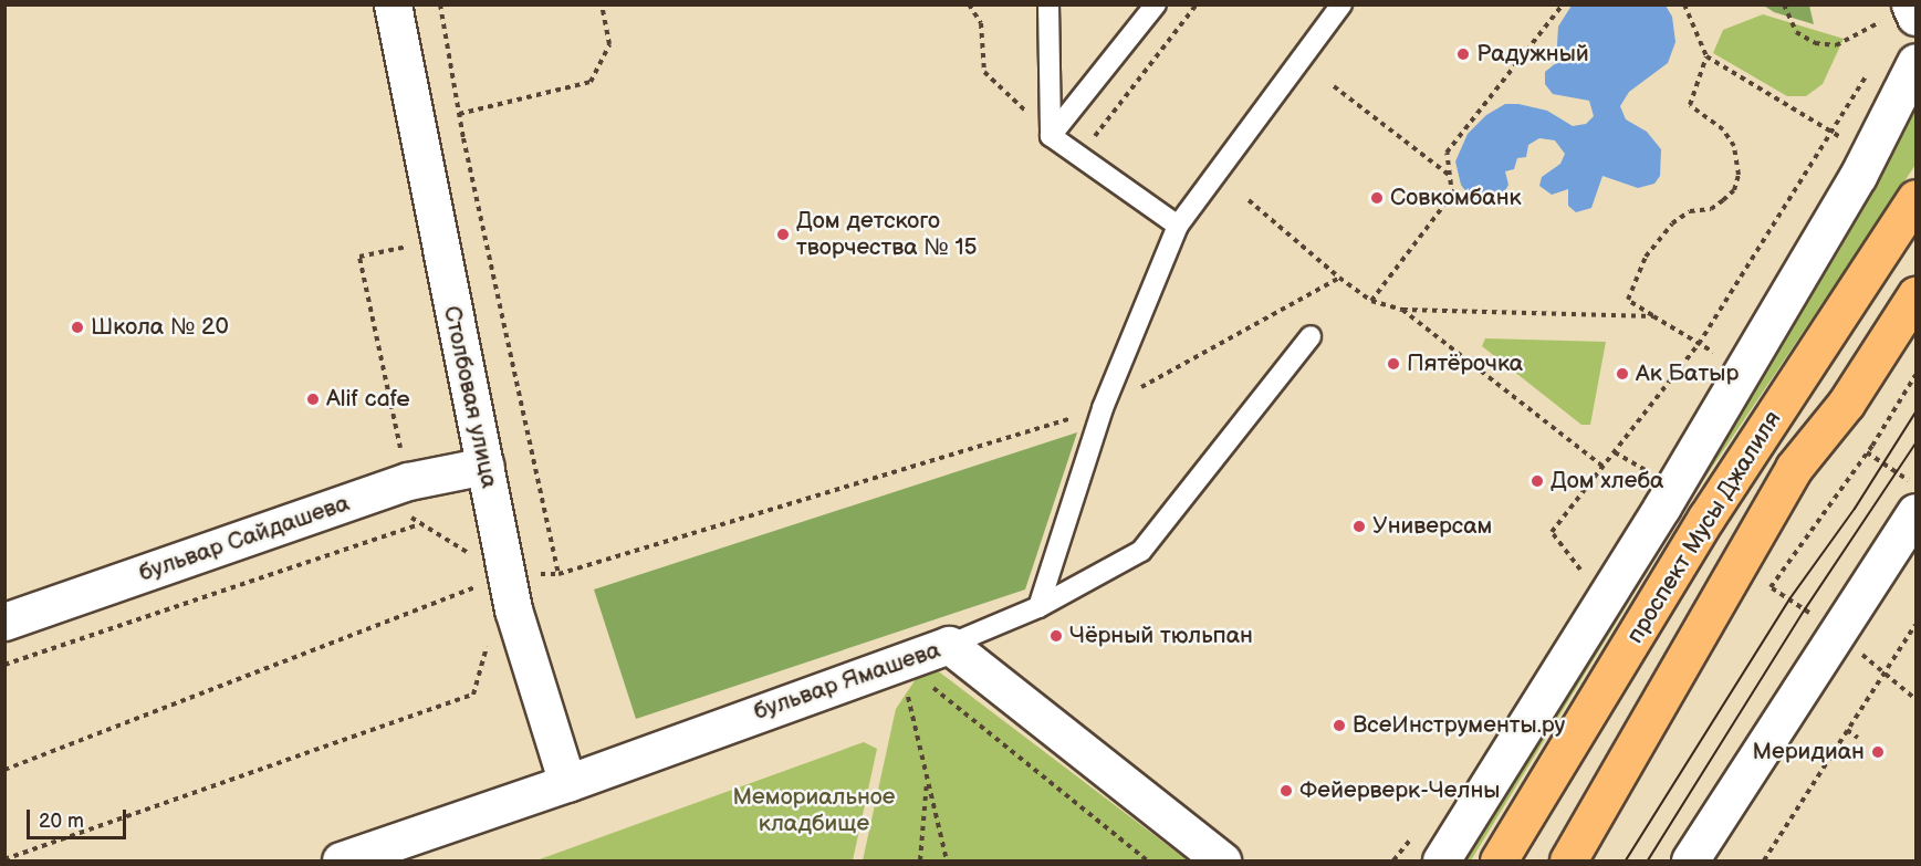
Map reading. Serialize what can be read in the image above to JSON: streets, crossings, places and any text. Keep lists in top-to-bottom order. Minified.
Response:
{"streets":{"main road":["проспект Мусы Джалиля"],"street":["Столбовая улица","бульвар Сайдашева","бульвар Ямашева"]},"crossings":[["Столбовая улица","бульвар Сайдашева"],["Столбовая улица","бульвар Ямашева"]],"parks":["Мемориальное кладбище"],"places":["Радужный","Совкомбанк","Дом детского творчества № 15","Школа № 20","Пятёрочка","Ак Батыр","Alif cafe","Дом хлеба","Универсам","Чёрный тюльпан","ВсеИнструменты.ру","Меридиан","Фейерверк-Челны"],"scale_bar":"20 m"}
